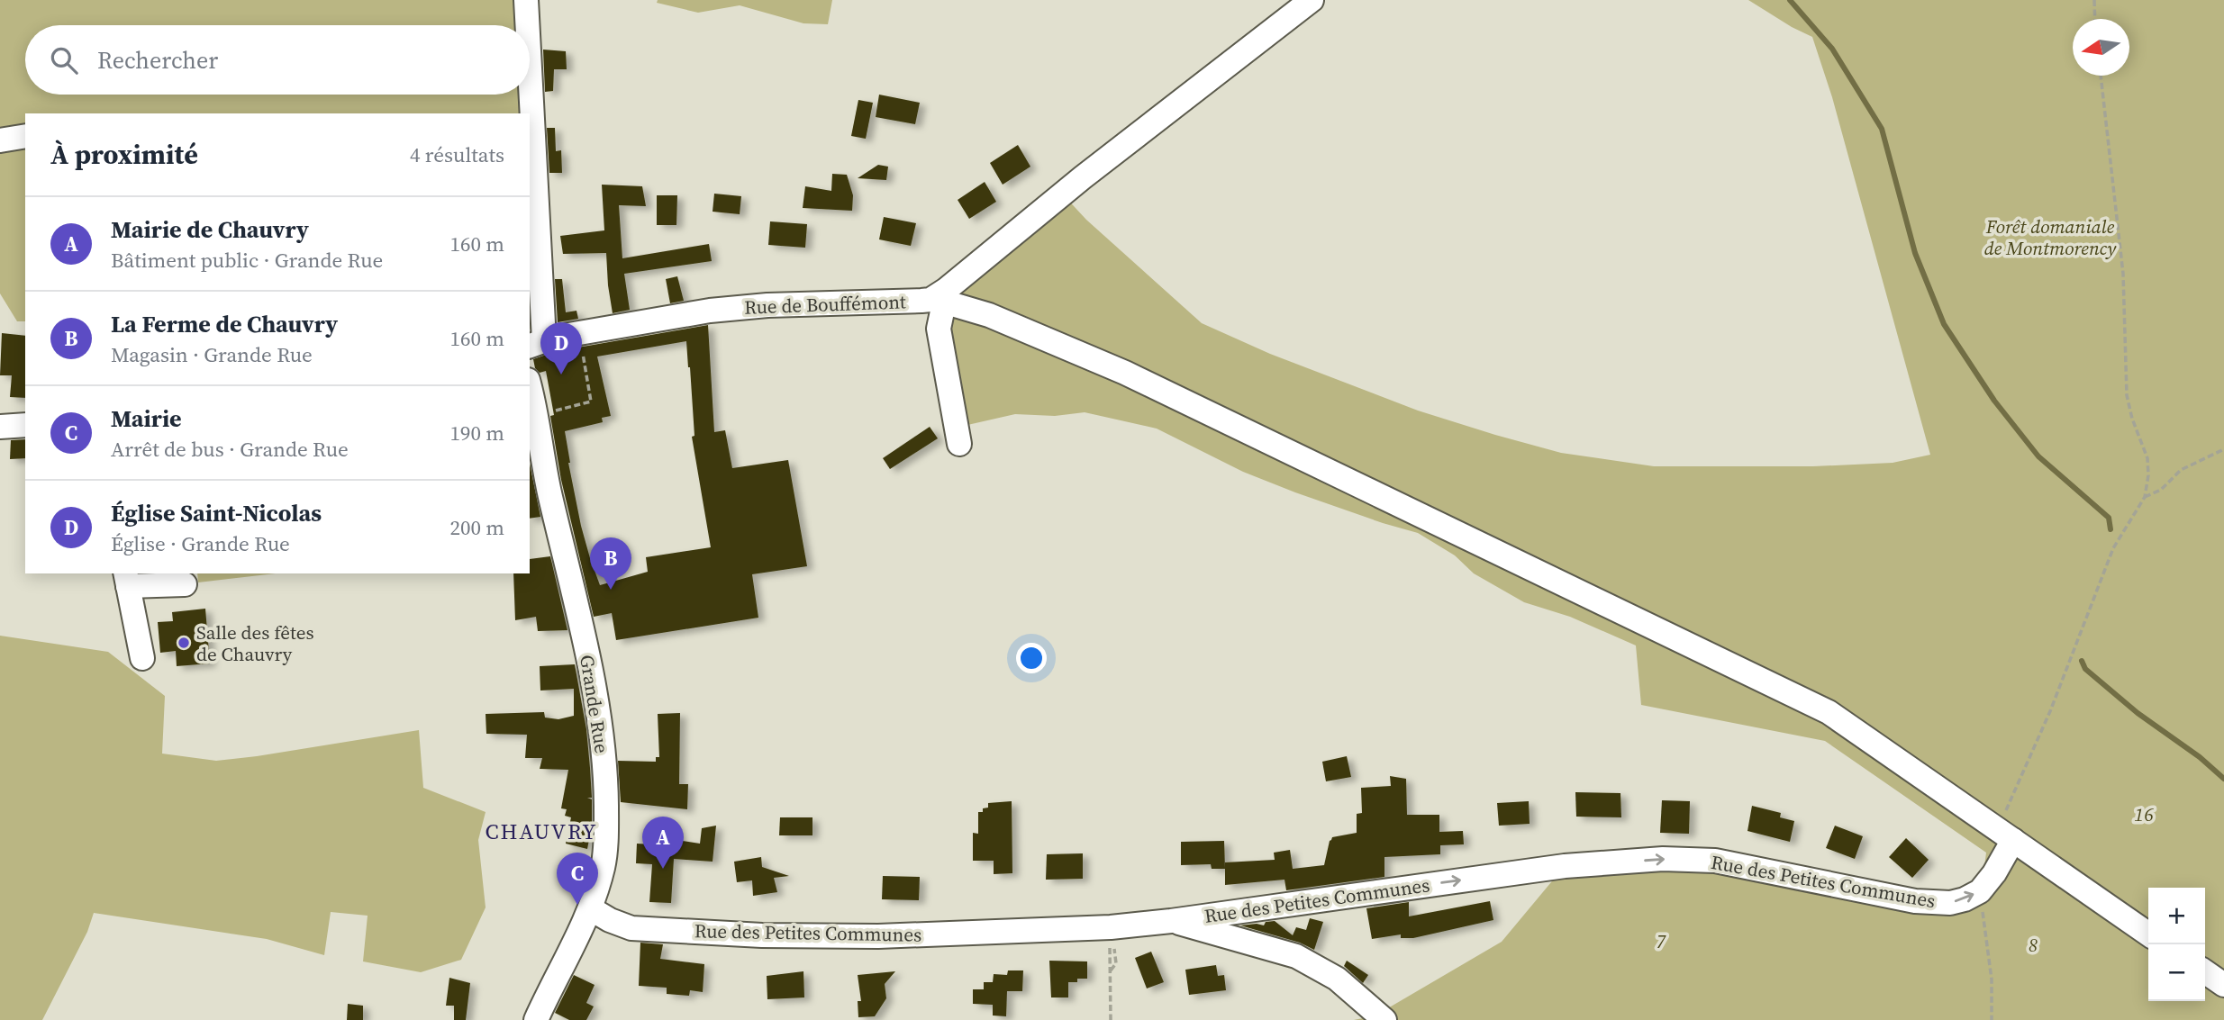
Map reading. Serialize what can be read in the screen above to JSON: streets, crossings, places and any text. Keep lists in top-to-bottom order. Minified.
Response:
{"streets":{"street":["Rue de Bouffémont","Grande Rue","Rue des Petites Communes"]},"crossings":[["Grande Rue","Rue des Petites Communes"]],"one_way":["Rue des Petites Communes"],"districts":["CHAUVRY"],"parks":["Forêt domaniale de Montmorency","16","7","8"],"places":["Salle des fêtes de Chauvry"],"north":"left","page":{"search":"Rechercher","heading":["À proximité","4 résultats"],"list":[{"mark":"A","name":"Mairie de Chauvry","note":"Bâtiment public · Grande Rue","value":"160 m"},{"mark":"B","name":"La Ferme de Chauvry","note":"Magasin · Grande Rue","value":"160 m"},{"mark":"C","name":"Mairie","note":"Arrêt de bus · Grande Rue","value":"190 m"},{"mark":"D","name":"Église Saint-Nicolas","note":"Église · Grande Rue","value":"200 m"}],"pins":["D","B","A","C"],"map_buttons":["+","−"]}}
